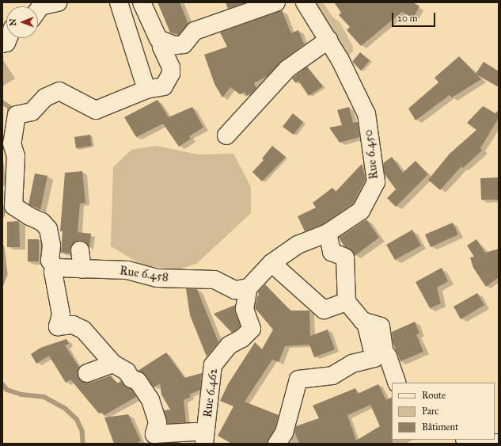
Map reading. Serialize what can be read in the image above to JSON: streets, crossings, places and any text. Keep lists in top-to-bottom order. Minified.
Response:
{"streets":{"street":["Rue 6.450","Rue 6.458","Rue 6.462"]},"crossings":[["Rue 6.458","Rue 6.462"]],"legend":["Route","Parc","Bâtiment"],"scale_bar":"20 m","north":"left"}
